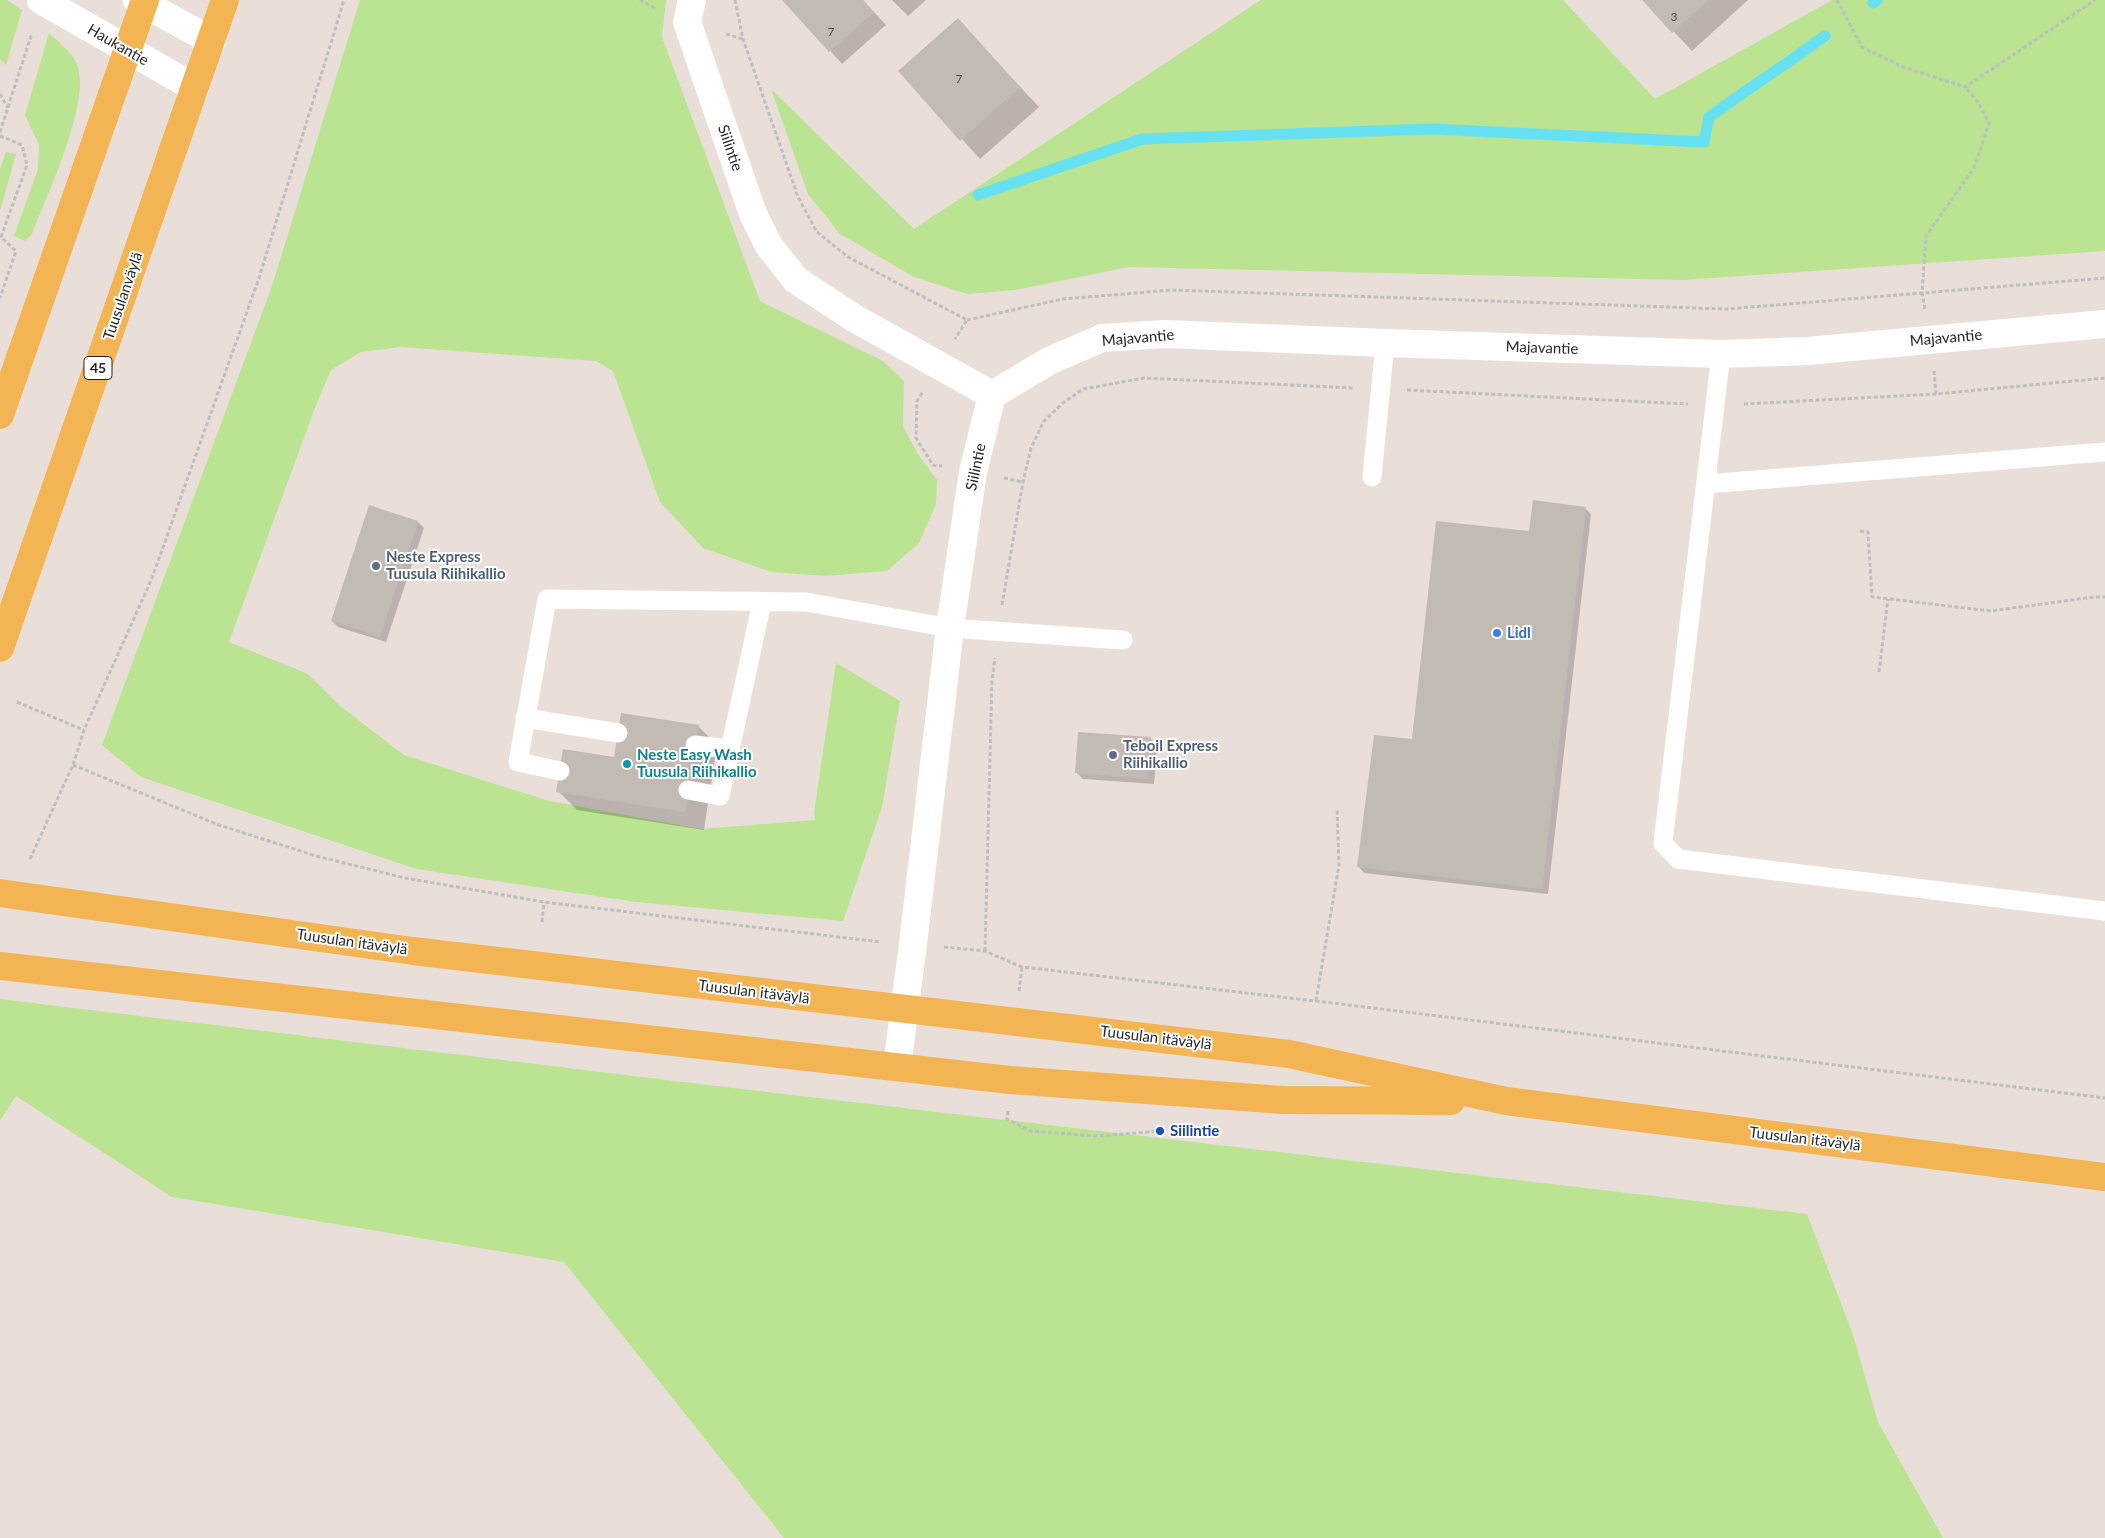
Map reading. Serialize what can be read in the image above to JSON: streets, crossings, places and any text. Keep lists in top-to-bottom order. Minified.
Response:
{"streets":{"main road":["Tuusulanväylä","45","Tuusulan itäväylä"],"street":["Haukantie","Siilintie","Majavantie"]},"crossings":[["Haukantie","Tuusulanväylä"],["Siilintie","Majavantie"],["Siilintie","Tuusulan itäväylä"]],"places":["Neste Express Tuusula Riihikallio","Lidl","Teboil Express Riihikallio","Neste Easy Wash Tuusula Riihikallio","Siilintie"],"house_numbers":["3","7","7"]}
